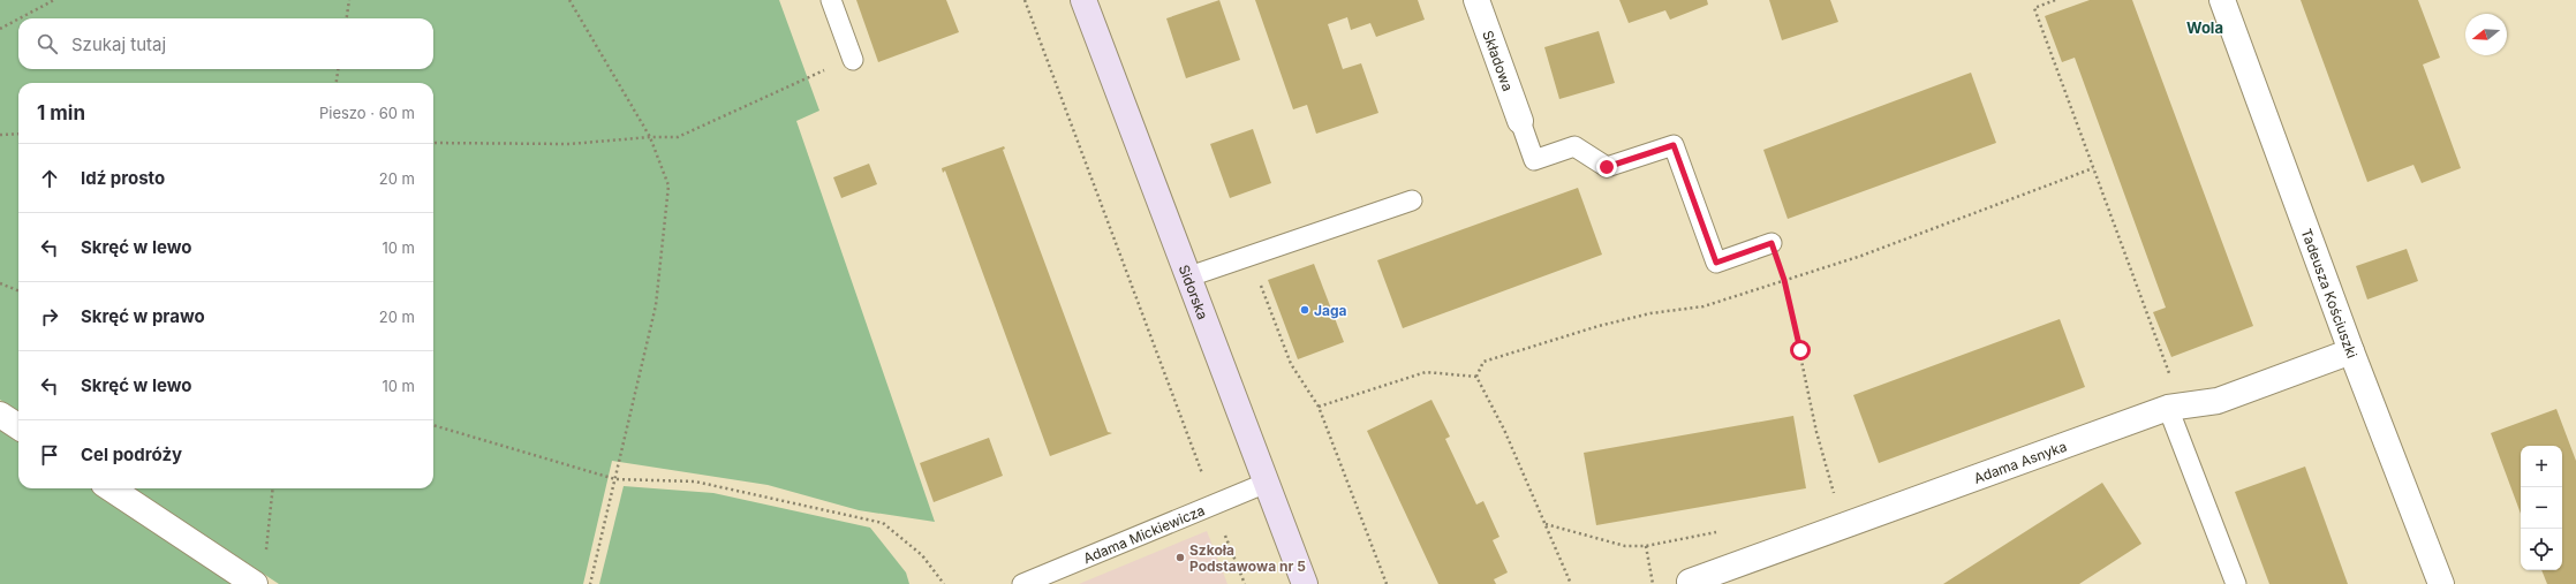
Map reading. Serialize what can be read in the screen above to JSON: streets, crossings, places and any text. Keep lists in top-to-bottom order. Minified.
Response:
{"streets":{"street":["Składowa","Sidorska","Tadeusza Kościuszki","Adama Asnyka"],"lane":["Adama Mickiewicza"]},"crossings":[["Sidorska","Adama Mickiewicza"],["Tadeusza Kościuszki","Adama Asnyka"]],"districts":["Wola"],"places":["Jaga","Szkoła Podstawowa nr 5"],"north":"left","page":{"search":"Szukaj tutaj","heading":["1 min","Pieszo · 60 m"],"list":[["Idź prosto","20 m"],["Skręć w lewo","10 m"],["Skręć w prawo","20 m"],["Skręć w lewo","10 m"],"Cel podróży"],"map_buttons":["+","−"]}}
